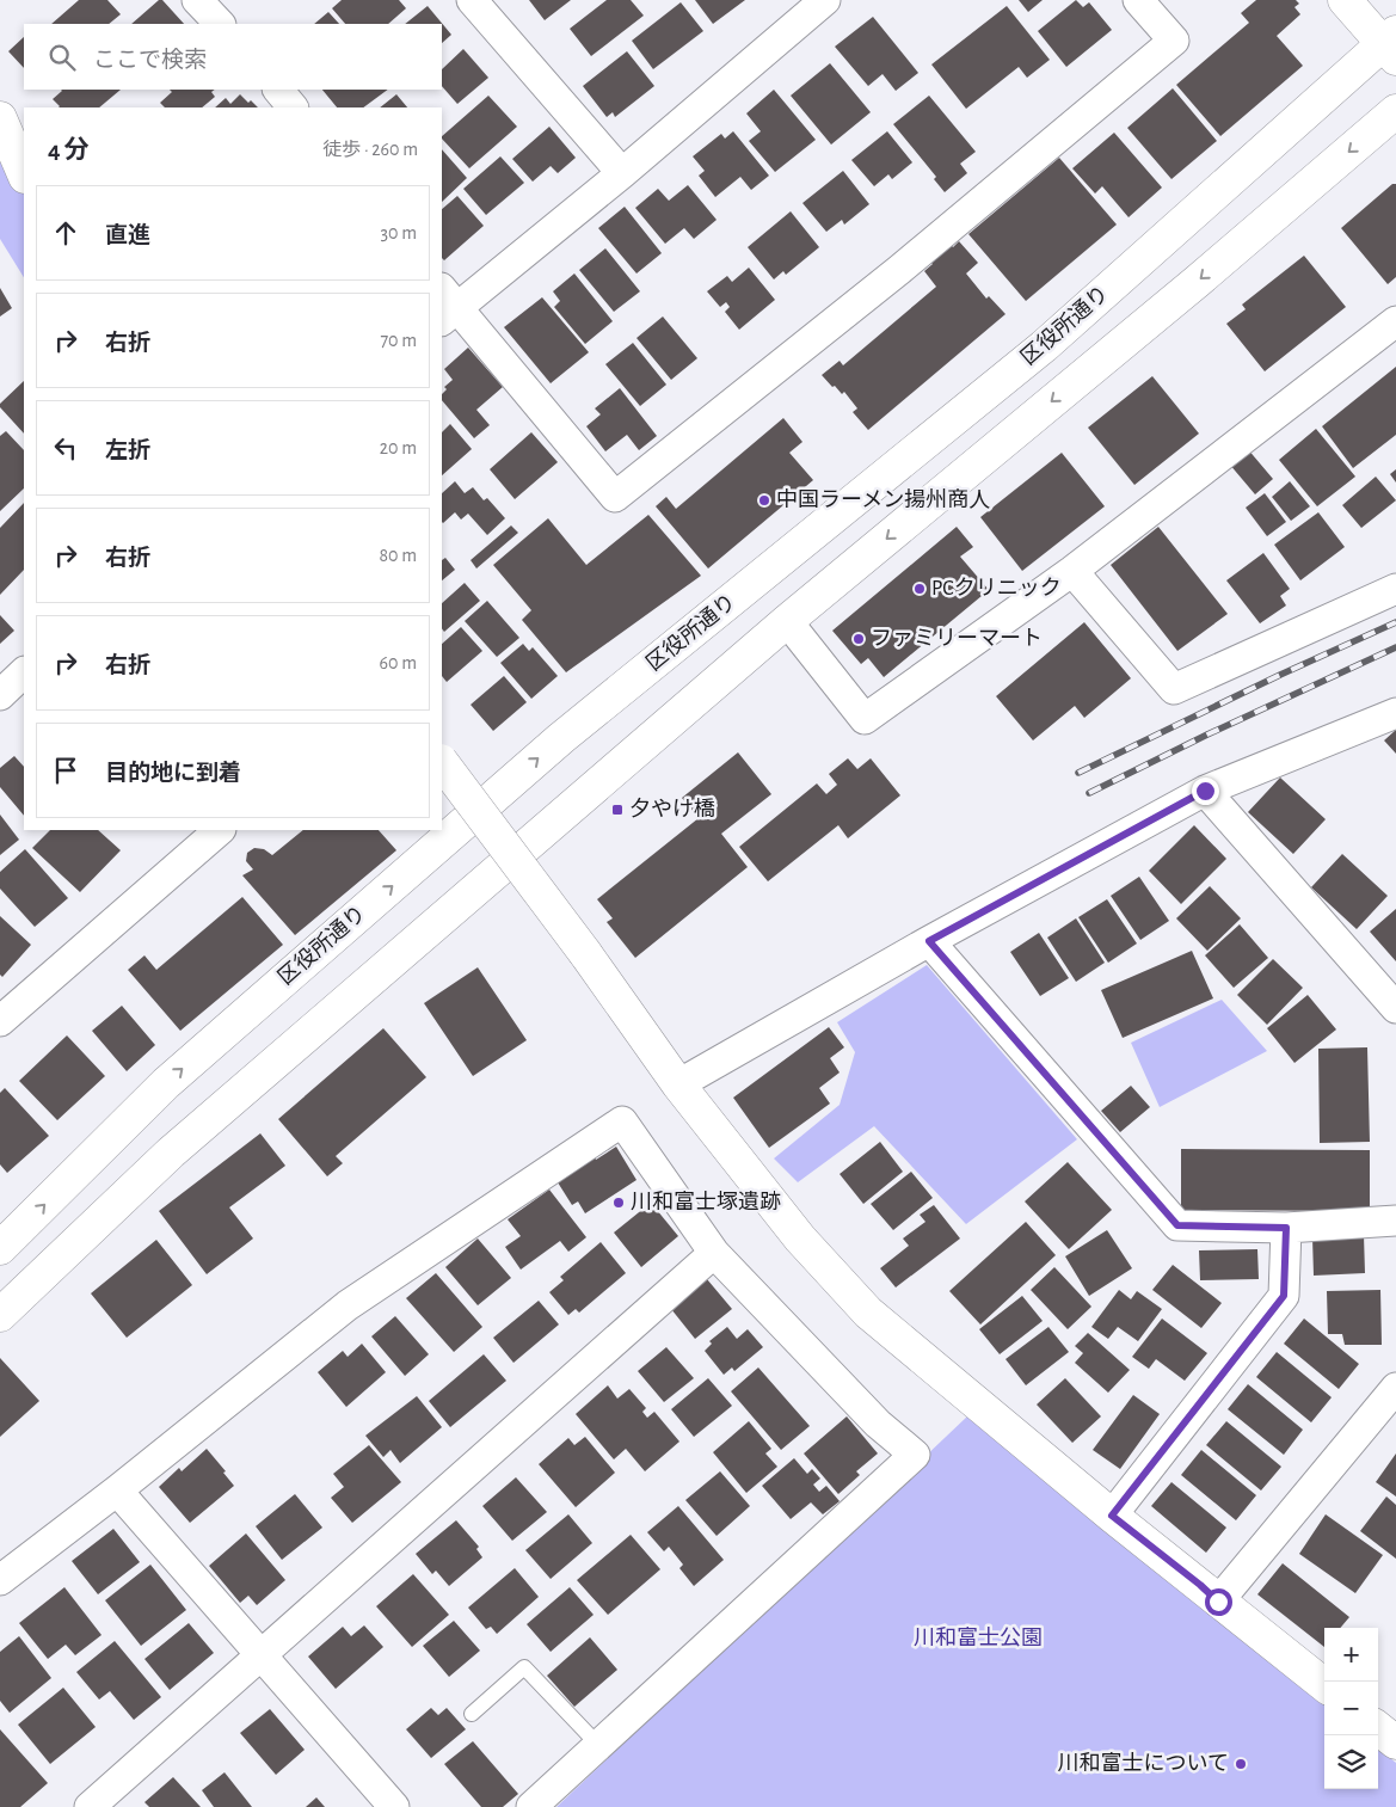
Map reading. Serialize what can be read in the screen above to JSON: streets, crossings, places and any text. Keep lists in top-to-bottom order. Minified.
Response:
{"streets":{"street":["区役所通り"]},"parks":["川和富士公園"],"places":{"other":["中国ラーメン揚州商人","PCクリニック","ファミリーマート","川和富士塚遺跡","川和富士について"],"transit":["夕やけ橋"]},"page":{"search":"ここで検索","heading":["4 分","徒歩 · 260 m"],"list":[["直進","30 m"],["右折","70 m"],["左折","20 m"],["右折","80 m"],["右折","60 m"],"目的地に到着"],"map_buttons":["+","−"]}}
